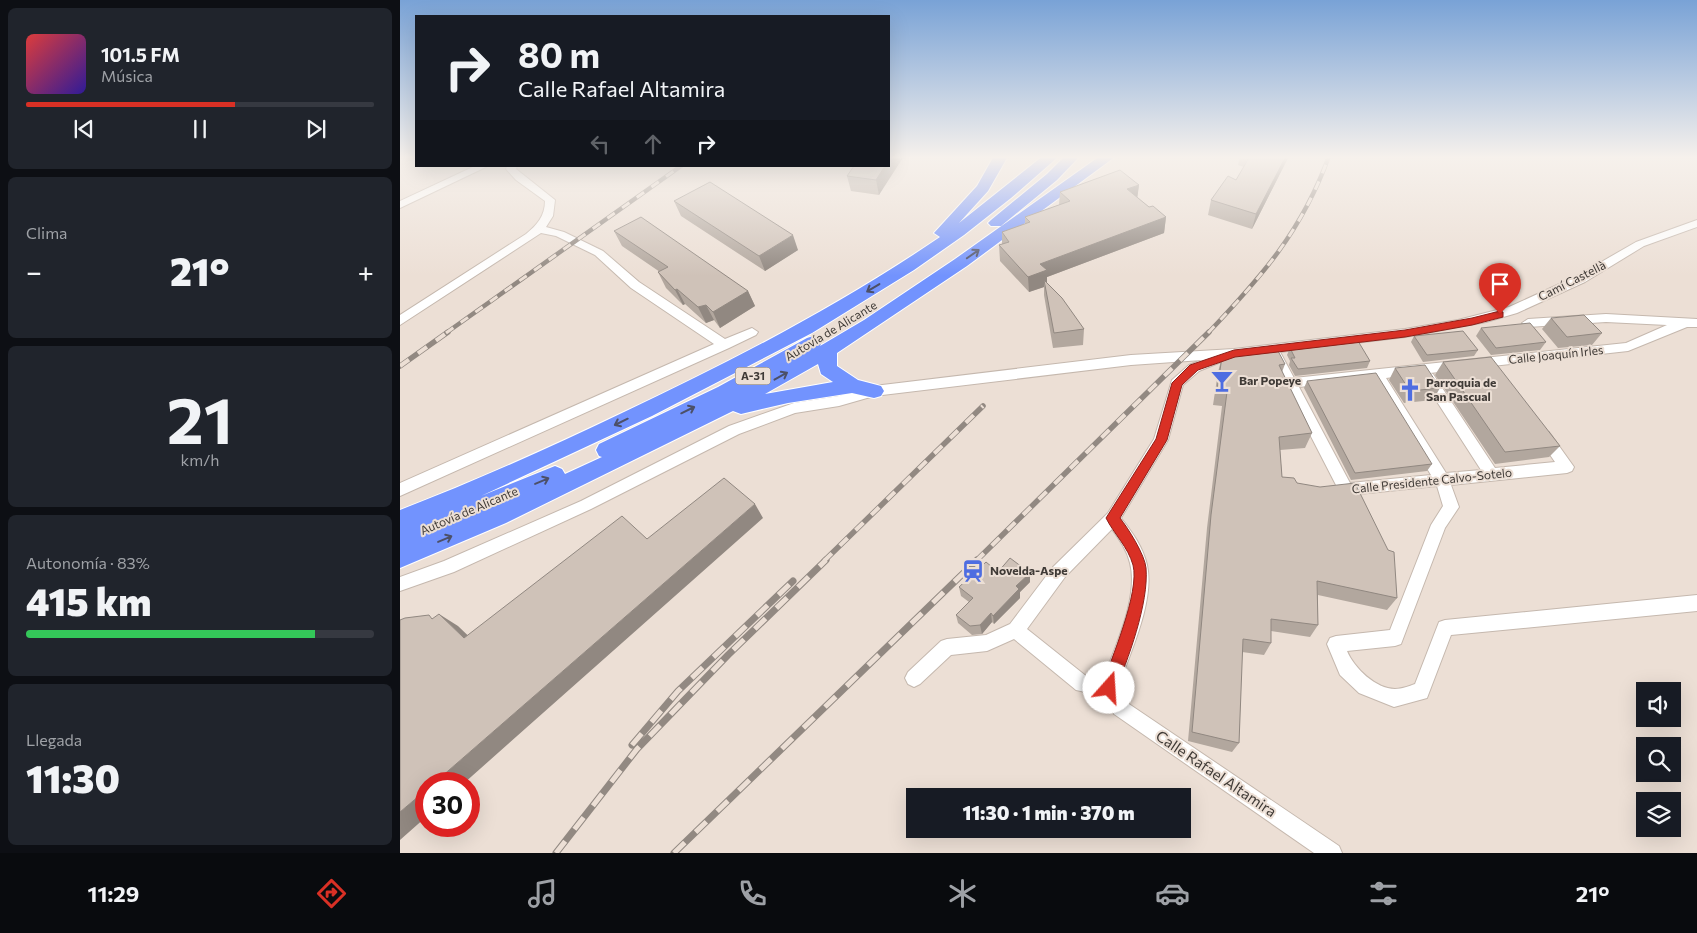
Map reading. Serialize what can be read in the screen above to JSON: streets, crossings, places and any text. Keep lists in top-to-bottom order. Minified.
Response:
{"streets":{"highway":["Autovía de Alicante","A-31"],"street":["Camí Castellà","Calle Joaquín Irles","Calle Presidente Calvo-Sotelo","Calle Rafael Altamira"]},"places":{"bar":["Bar Popeye"],"church":["Parroquia de San Pascual"],"station":["Novelda-Aspe"]},"page":{"turn":["80 m","Calle Rafael Altamira"],"song":["101.5 FM","Música"],"tile":["Clima",["21","km/h"],["Autonomía · 83%","415 km"],["Llegada","11:30"]],"heat":["−","21°","+"],"limit":"30","trip":"11:30 · 1 min · 370 m","tabs":["11:29","21°"]}}
